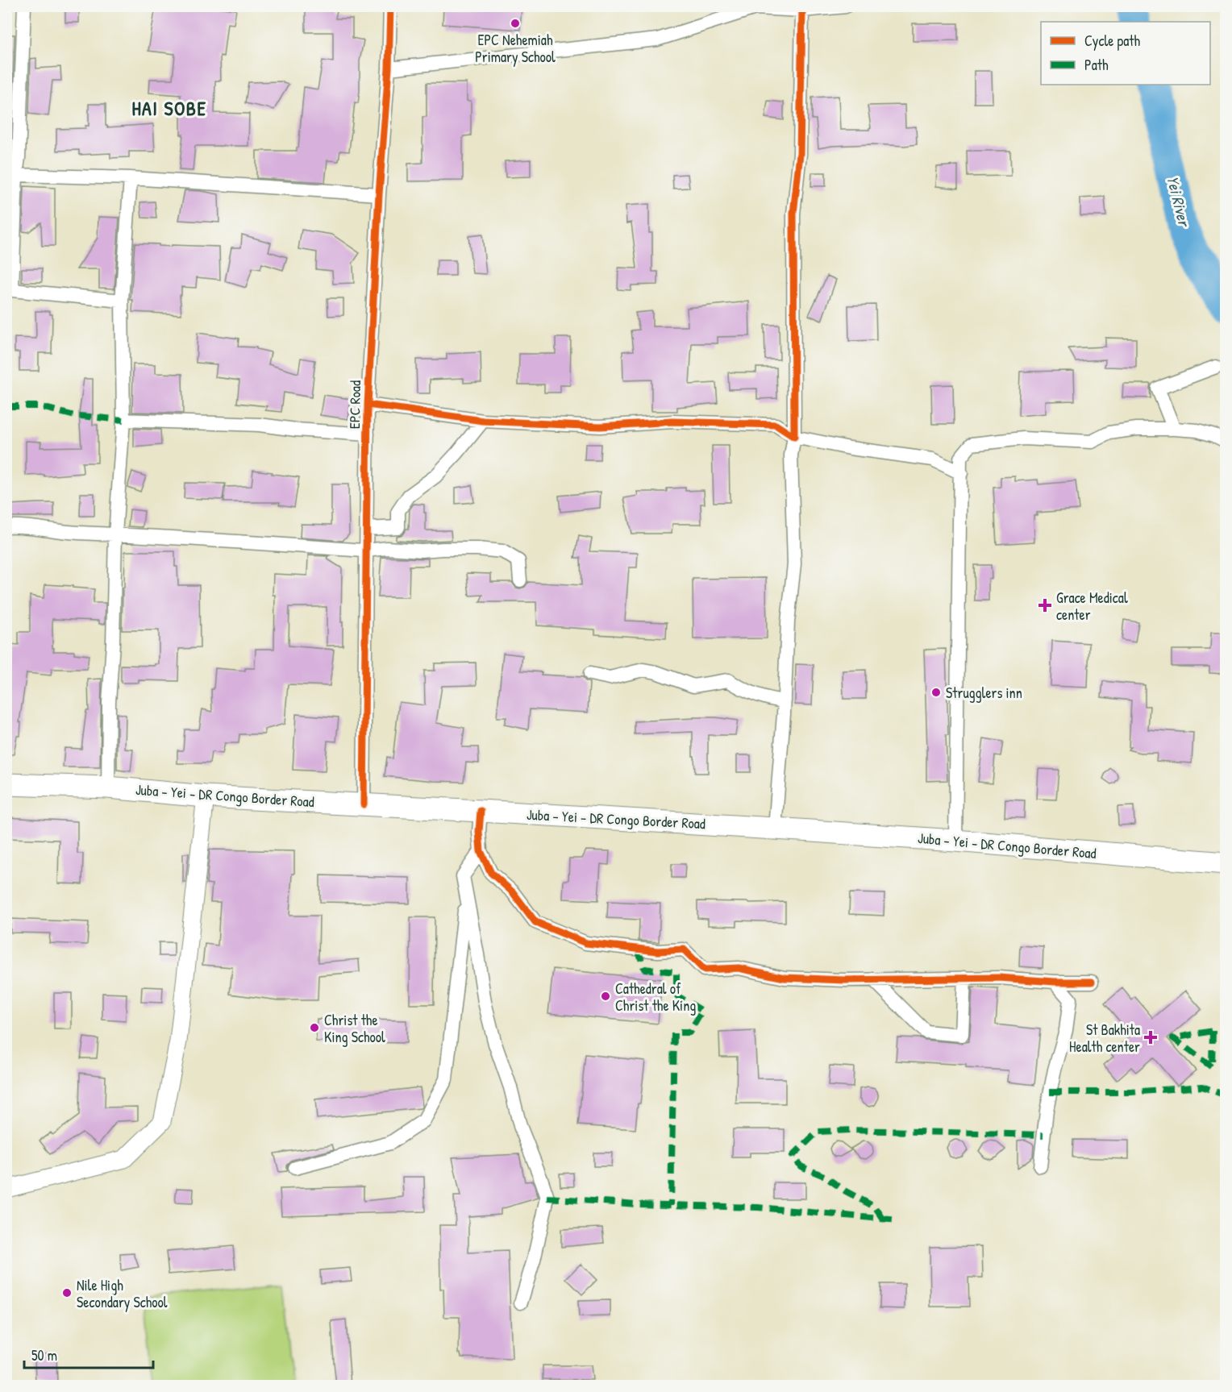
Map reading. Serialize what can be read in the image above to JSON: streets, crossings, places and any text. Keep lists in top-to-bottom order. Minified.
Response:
{"streets":{"main road":["Juba - Yei - DR Congo Border Road"],"street":["EPC Road"]},"crossings":[["EPC Road","Juba - Yei - DR Congo Border Road"]],"districts":["HAI SOBE"],"water":["Yei River"],"places":{"other":["EPC Nehemiah Primary School","Strugglers inn","Cathedral of Christ the King","Christ the King School","Nile High Secondary School"],"health":["Grace Medical center","St Bakhita Health center"]},"legend":["Cycle path","Path"],"scale_bar":"50 m"}
